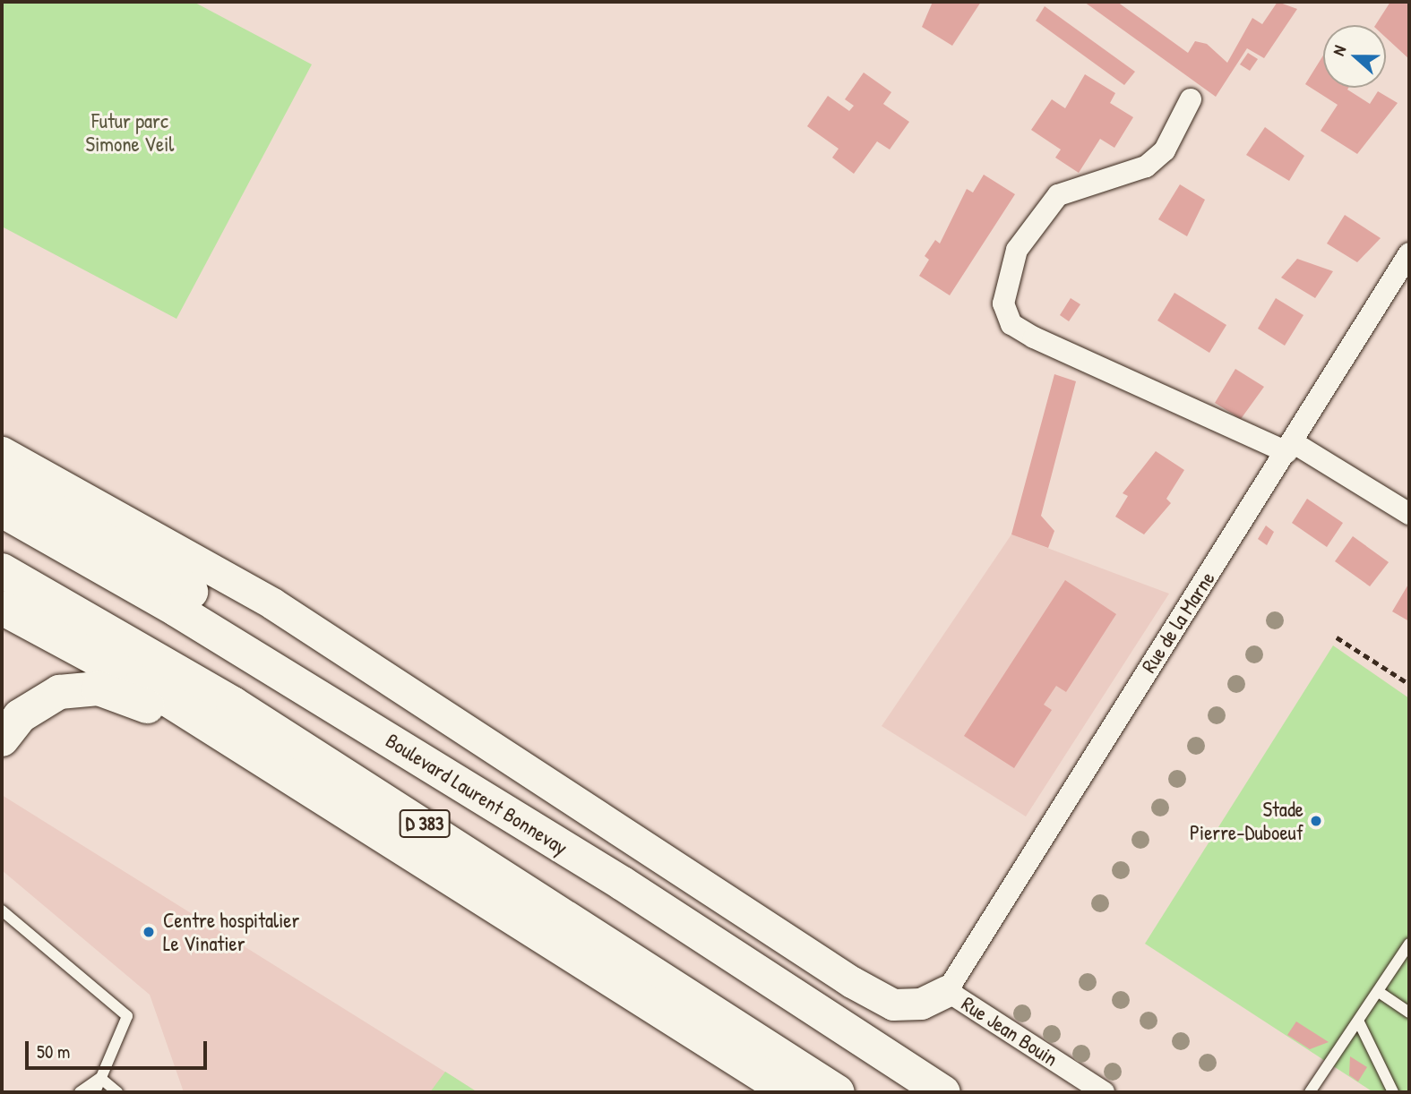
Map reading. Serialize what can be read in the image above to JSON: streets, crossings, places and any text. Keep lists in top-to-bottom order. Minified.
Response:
{"streets":{"highway":["Boulevard Laurent Bonnevay","D 383"],"street":["Rue de la Marne","Rue Jean Bouin"]},"crossings":[["Rue de la Marne","Rue Jean Bouin"]],"parks":["Futur parc Simone Veil"],"places":["Stade Pierre-Duboeuf","Centre hospitalier Le Vinatier"],"scale_bar":"50 m","north":"left"}
